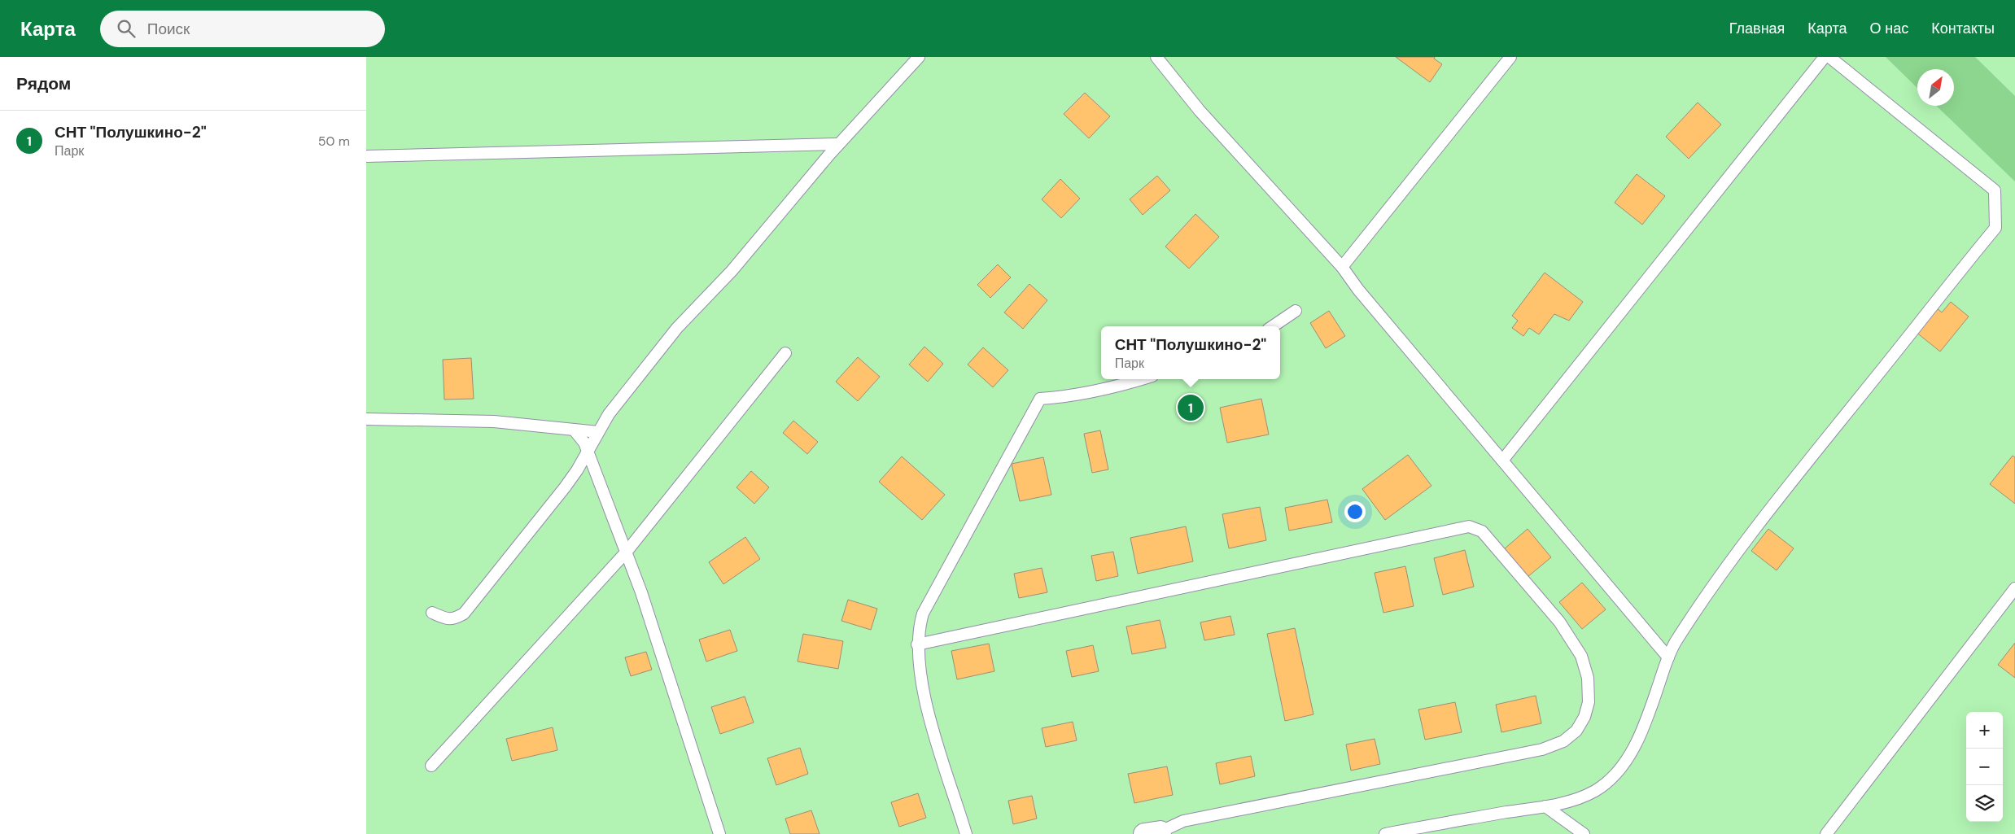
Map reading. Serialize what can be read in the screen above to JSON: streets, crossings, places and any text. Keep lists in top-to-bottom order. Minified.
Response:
{"north":"top right","page":{"header":"Карта","search":"Поиск","nav":["Главная","Карта","О нас","Контакты"],"heading":"Рядом","list":[{"mark":"1","name":"СНТ \"Полушкино-2\"","note":"Парк","value":"50 m"}],"popup":["СНТ \"Полушкино-2\"","Парк"],"pins":"1","map_buttons":["+","−"]}}
